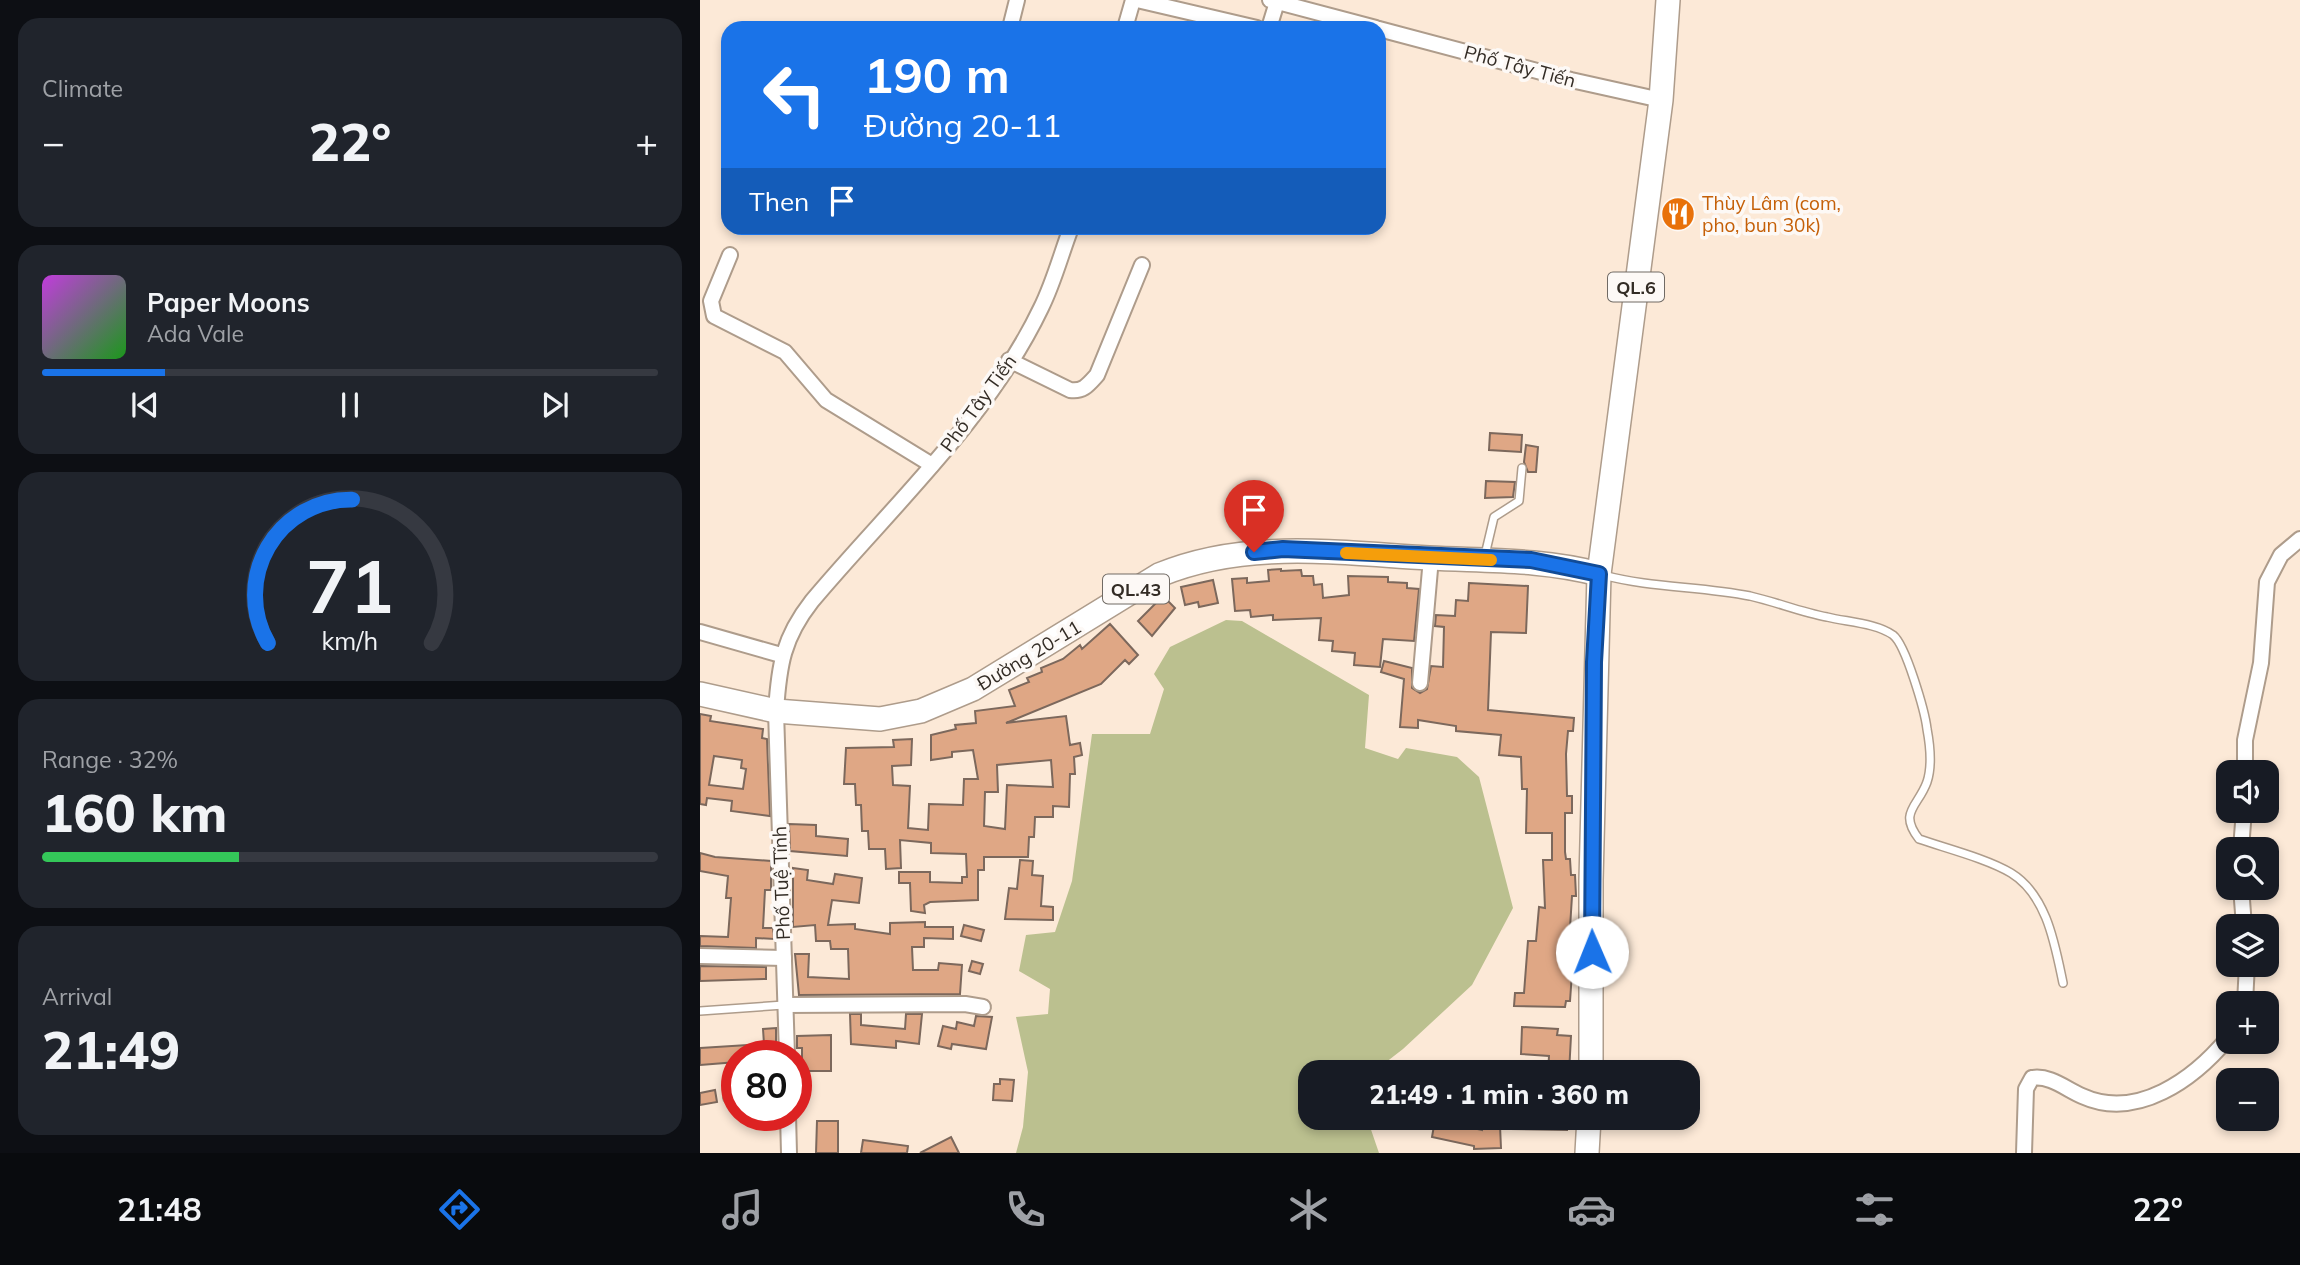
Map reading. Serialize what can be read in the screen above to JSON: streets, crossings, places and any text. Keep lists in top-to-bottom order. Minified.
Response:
{"streets":{"highway":["QL.6","QL.43","Đường 20-11"],"street":["Phố Tây Tiến","Phố Tuệ Tĩnh"]},"crossings":[["Phố Tây Tiến","QL.6"],["Phố Tây Tiến","Đường 20-11"],["Phố Tây Tiến","Phố Tuệ Tĩnh"],["QL.6","Đường 20-11"],["Đường 20-11","Phố Tuệ Tĩnh"]],"places":{"restaurant":["Thùy Lâm (com, pho, bun 30k)"]},"page":{"tile":["Climate",["Range · 32%","160 km"],["Arrival","21:49"]],"turn":["190 m","Đường 20-11"],"heat":["−","22°","+"],"then":"Then","song":["Paper Moons","Ada Vale"],"map_buttons":["+","−"],"limit":"80","trip":"21:49 · 1 min · 360 m","tabs":["21:48","22°"],"gauge":["71","km/h"]}}
